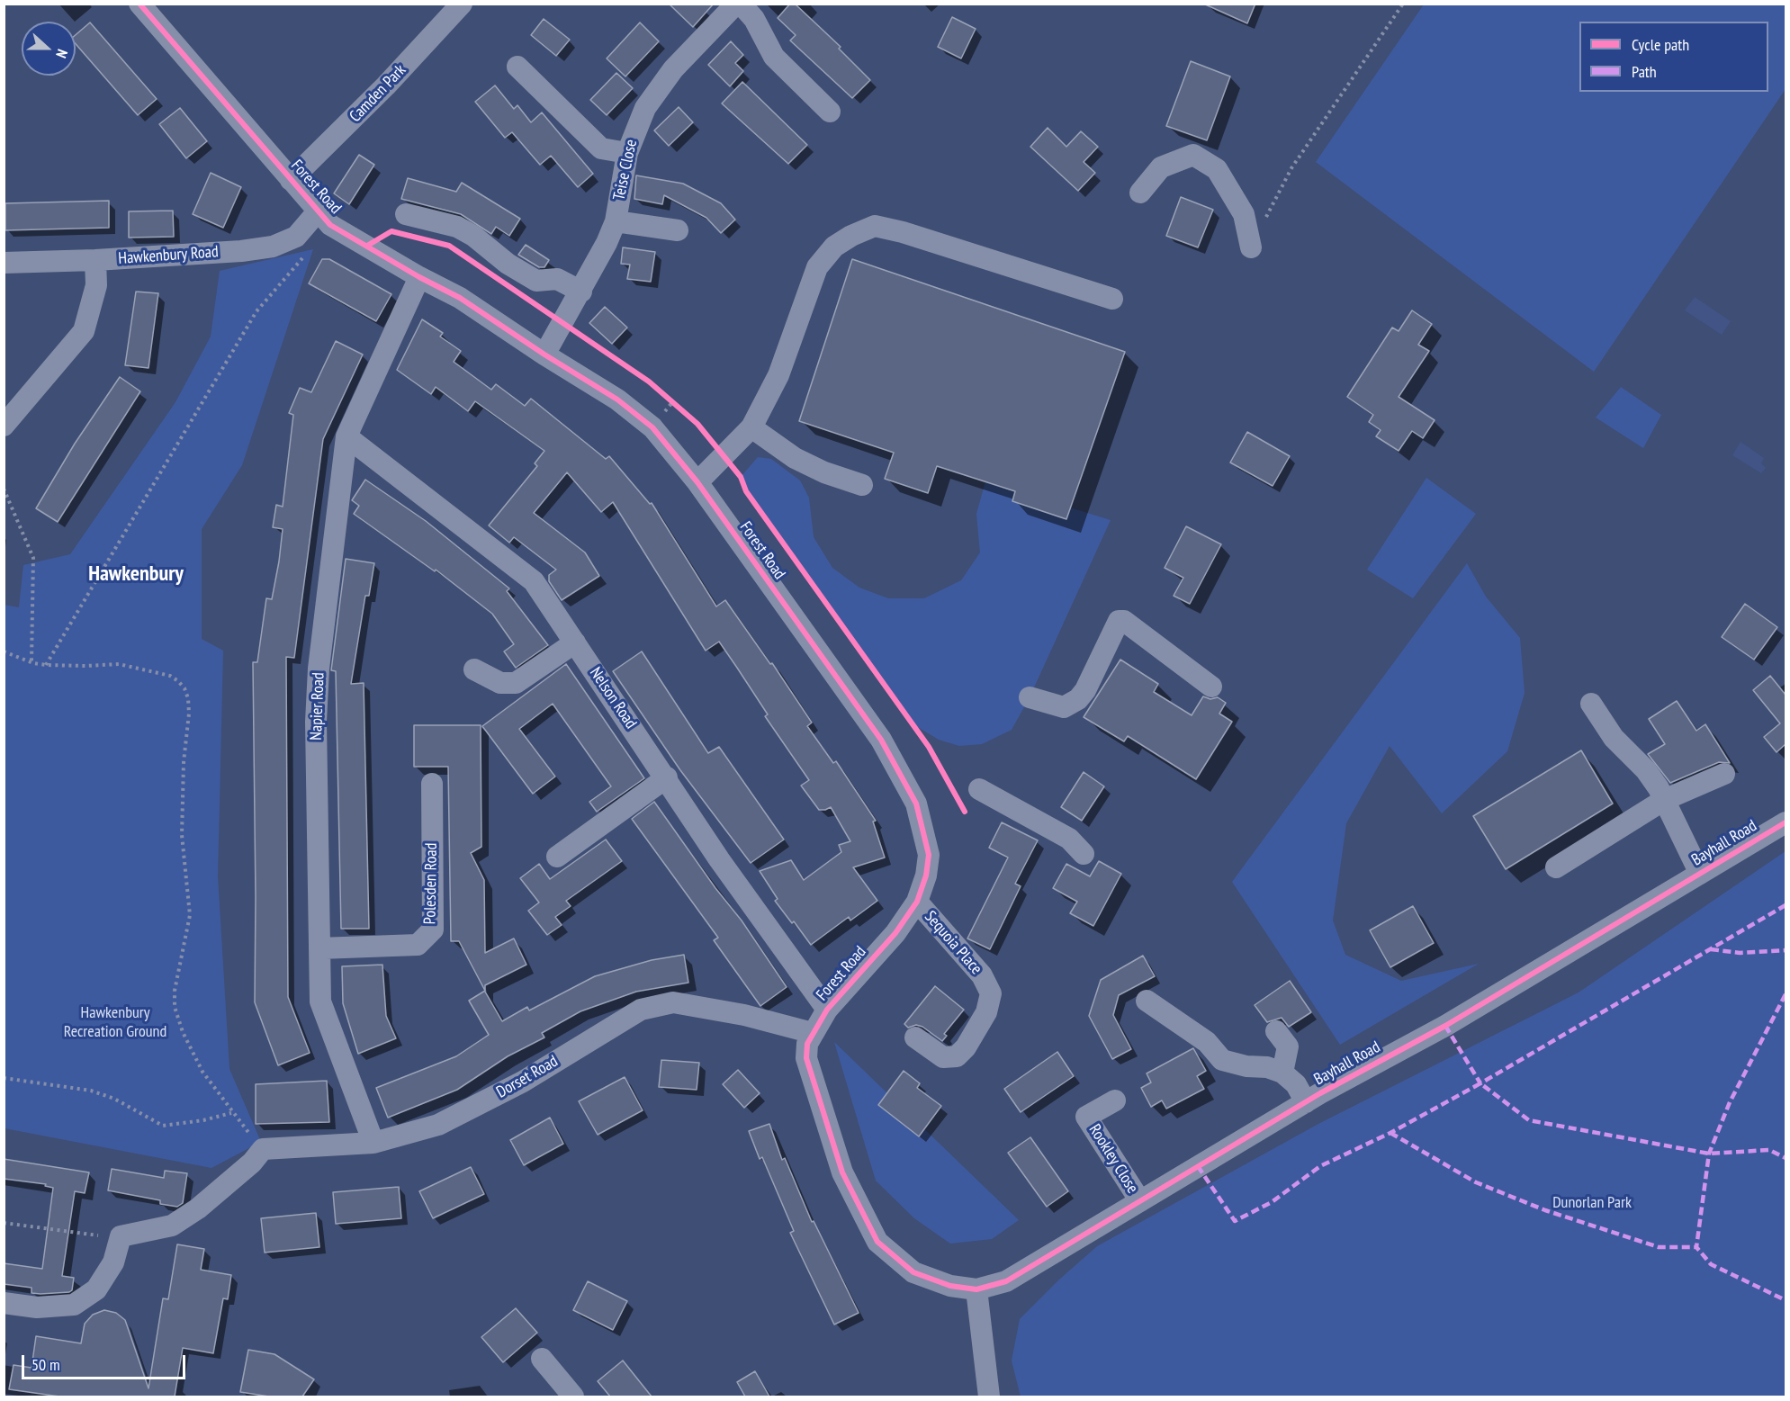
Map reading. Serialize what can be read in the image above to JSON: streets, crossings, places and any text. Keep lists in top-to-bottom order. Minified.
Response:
{"streets":{"street":["Camden Park","Teise Close","Forest Road","Hawkenbury Road","Nelson Road","Napier Road","Bayhall Road","Polesden Road","Sequoia Place","Dorset Road","Rookley Close"]},"crossings":[["Camden Park","Forest Road"],["Teise Close","Forest Road"],["Forest Road","Hawkenbury Road"],["Forest Road","Nelson Road"],["Forest Road","Napier Road"],["Forest Road","Bayhall Road"],["Forest Road","Sequoia Place"],["Forest Road","Dorset Road"],["Nelson Road","Napier Road"],["Napier Road","Polesden Road"],["Napier Road","Dorset Road"],["Bayhall Road","Rookley Close"]],"districts":["Hawkenbury"],"parks":["Hawkenbury Recreation Ground","Dunorlan Park"],"legend":["Cycle path","Path"],"scale_bar":"50 m","north":"right"}
